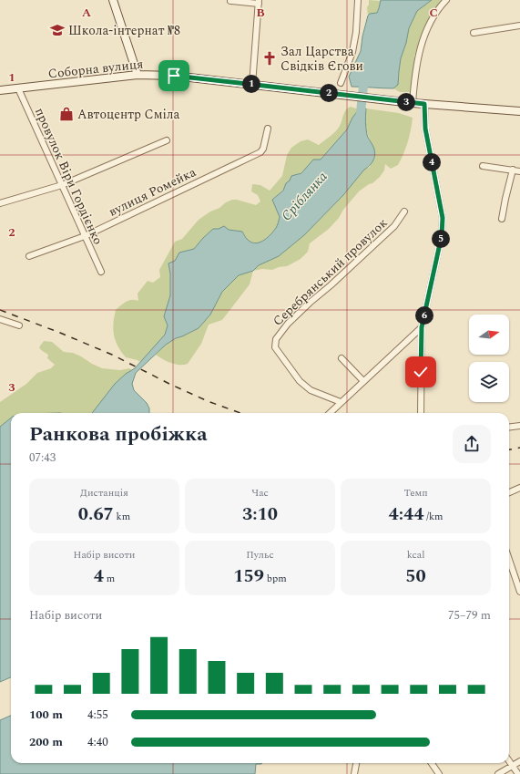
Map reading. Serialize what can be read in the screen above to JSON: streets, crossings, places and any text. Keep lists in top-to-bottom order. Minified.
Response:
{"streets":{"main road":["Соборна вулиця"],"street":["провулок Віри Гордієнко","вулиця Ромейка","Серебрянський провулок"]},"crossings":[["Соборна вулиця","провулок Віри Гордієнко"],["провулок Віри Гордієнко","вулиця Ромейка"]],"water":["Сріблянка"],"places":{"school or university":["Школа-інтернат №8"],"church":["Зал Царства Свідків Єгови"],"shop":["Автоцентр Сміла"]},"north":"right","page":{"pins":["1","2","3","4","5","6"],"heading":["Ранкова пробіжка","07:43"],"stats":[["Дистанція","0.67 km"],["Час","3:10"],["Темп","4:44 /km"],["Набір висоти","4 m"],["Пульс","159 bpm"],["kcal","50"]],"chart":["Набір висоти","75–79 m"],"list":[{"name":"100 m","note":"4:55"},{"name":"200 m","note":"4:40"}]},"grid":{"columns":["A","B","C"],"rows":["1","2","3"]}}
